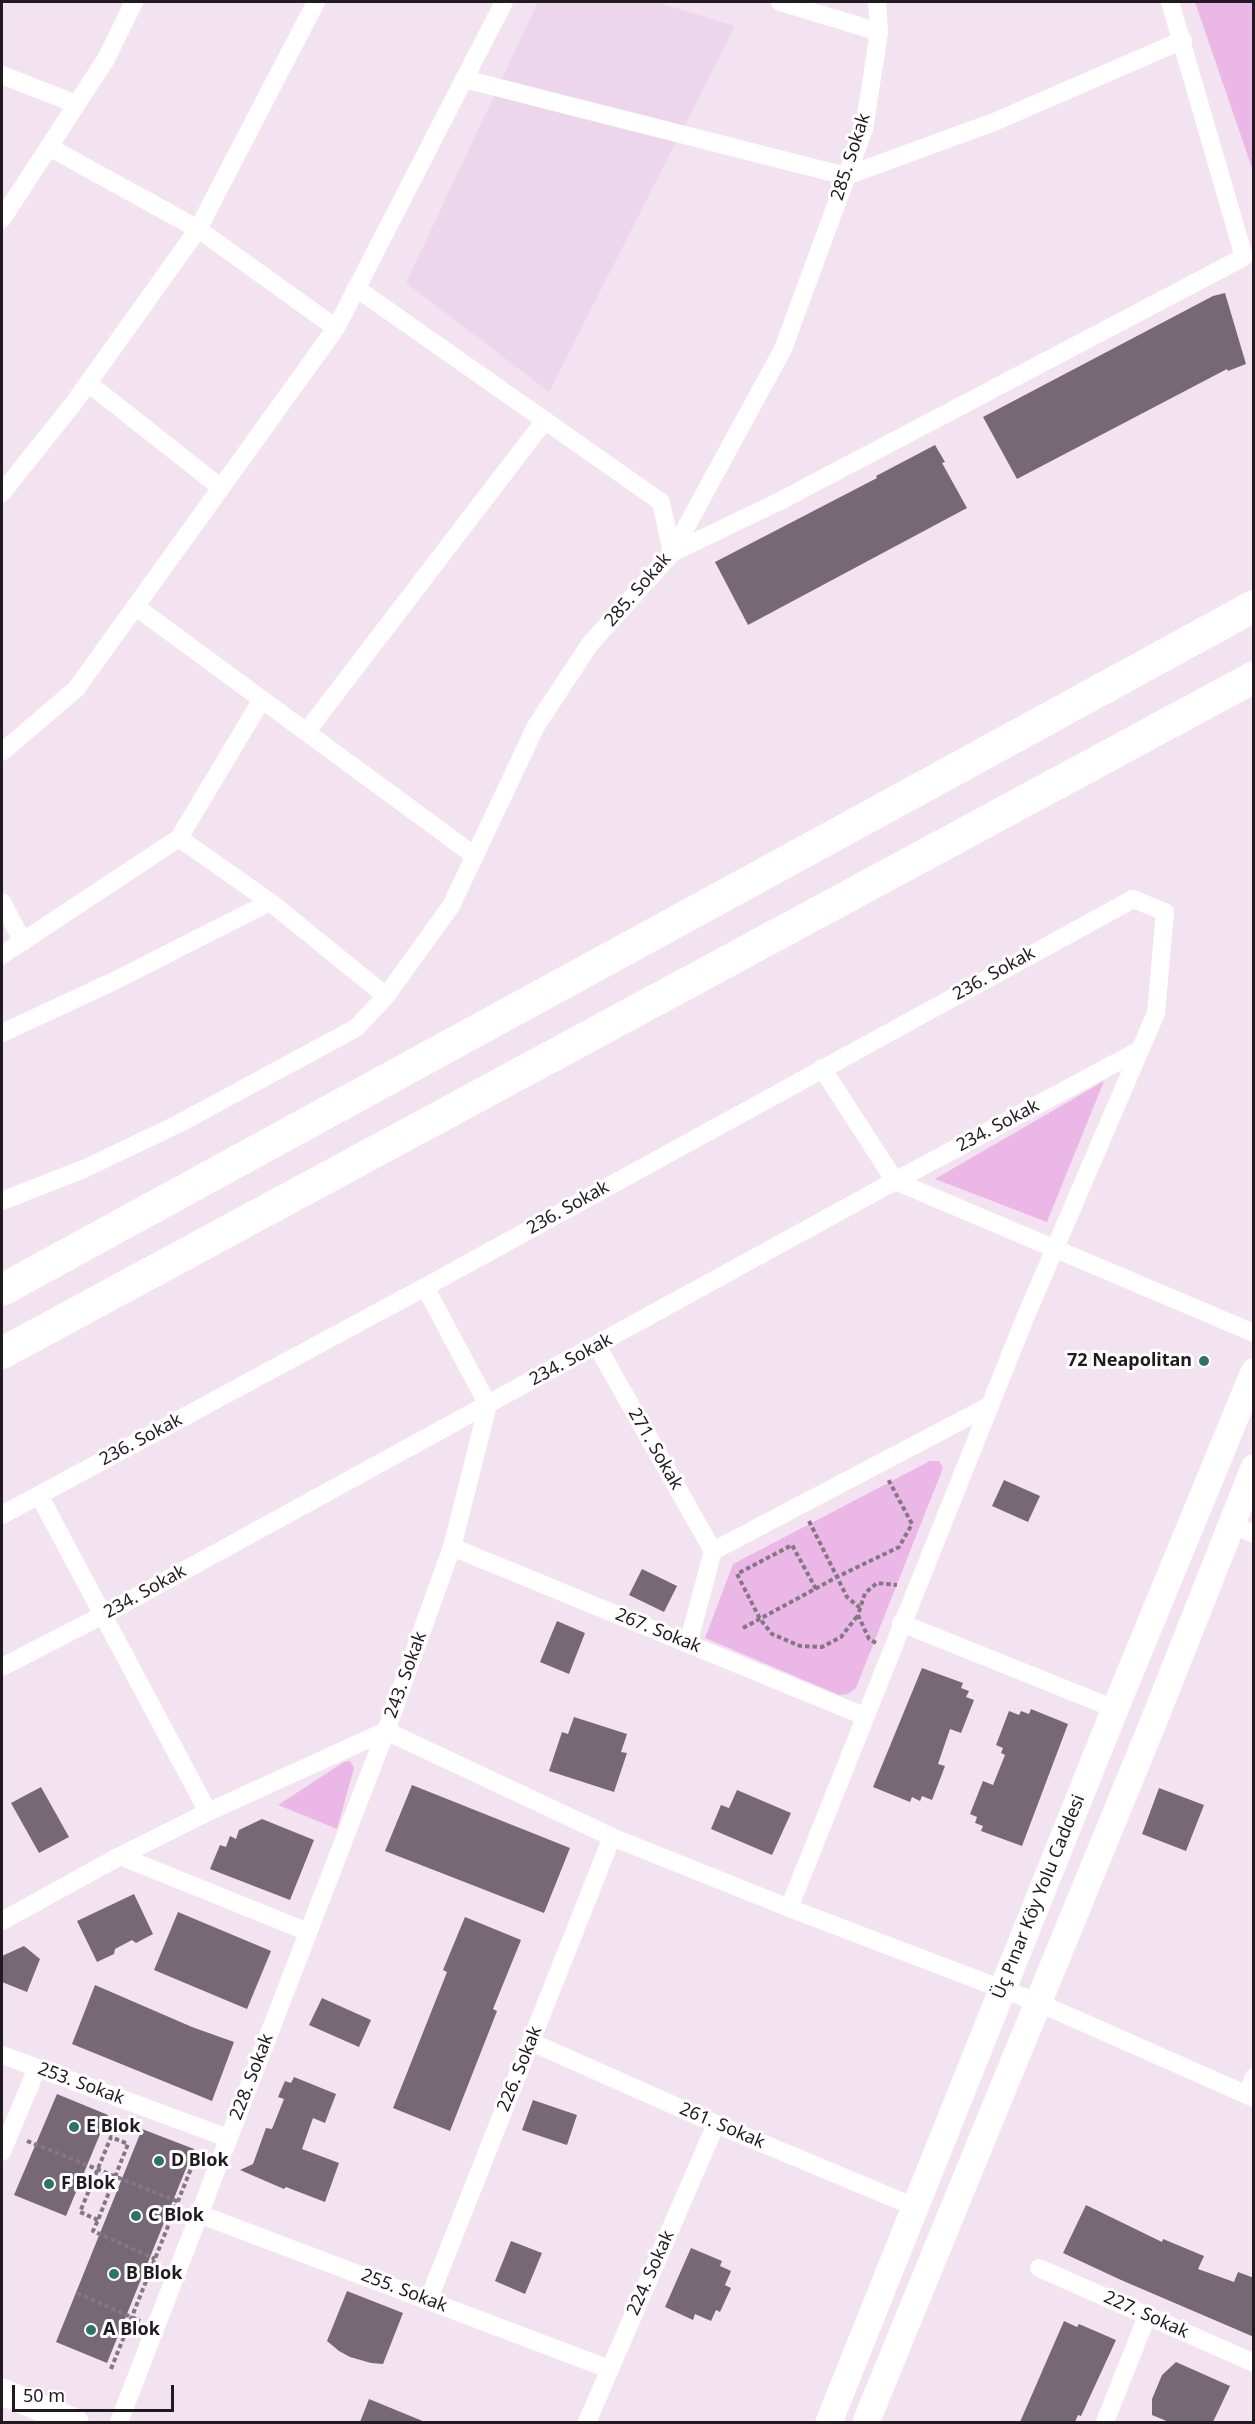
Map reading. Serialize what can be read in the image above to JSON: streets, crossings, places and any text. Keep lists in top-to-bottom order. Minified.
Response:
{"streets":{"main road":["Üç Pınar Köy Yolu Caddesi"],"street":["285. Sokak","236. Sokak","234. Sokak","271. Sokak","267. Sokak","243. Sokak","226. Sokak","228. Sokak","253. Sokak","261. Sokak","224. Sokak","255. Sokak","227. Sokak"]},"crossings":[["236. Sokak","234. Sokak"],["234. Sokak","271. Sokak"],["234. Sokak","243. Sokak"],["267. Sokak","243. Sokak"],["243. Sokak","228. Sokak"],["Üç Pınar Köy Yolu Caddesi","261. Sokak"],["226. Sokak","261. Sokak"],["226. Sokak","255. Sokak"],["228. Sokak","253. Sokak"],["228. Sokak","255. Sokak"],["261. Sokak","224. Sokak"],["224. Sokak","255. Sokak"]],"places":["72 Neapolitan","E Blok","D Blok","F Blok","C Blok","B Blok","A Blok"],"scale_bar":"50 m"}
